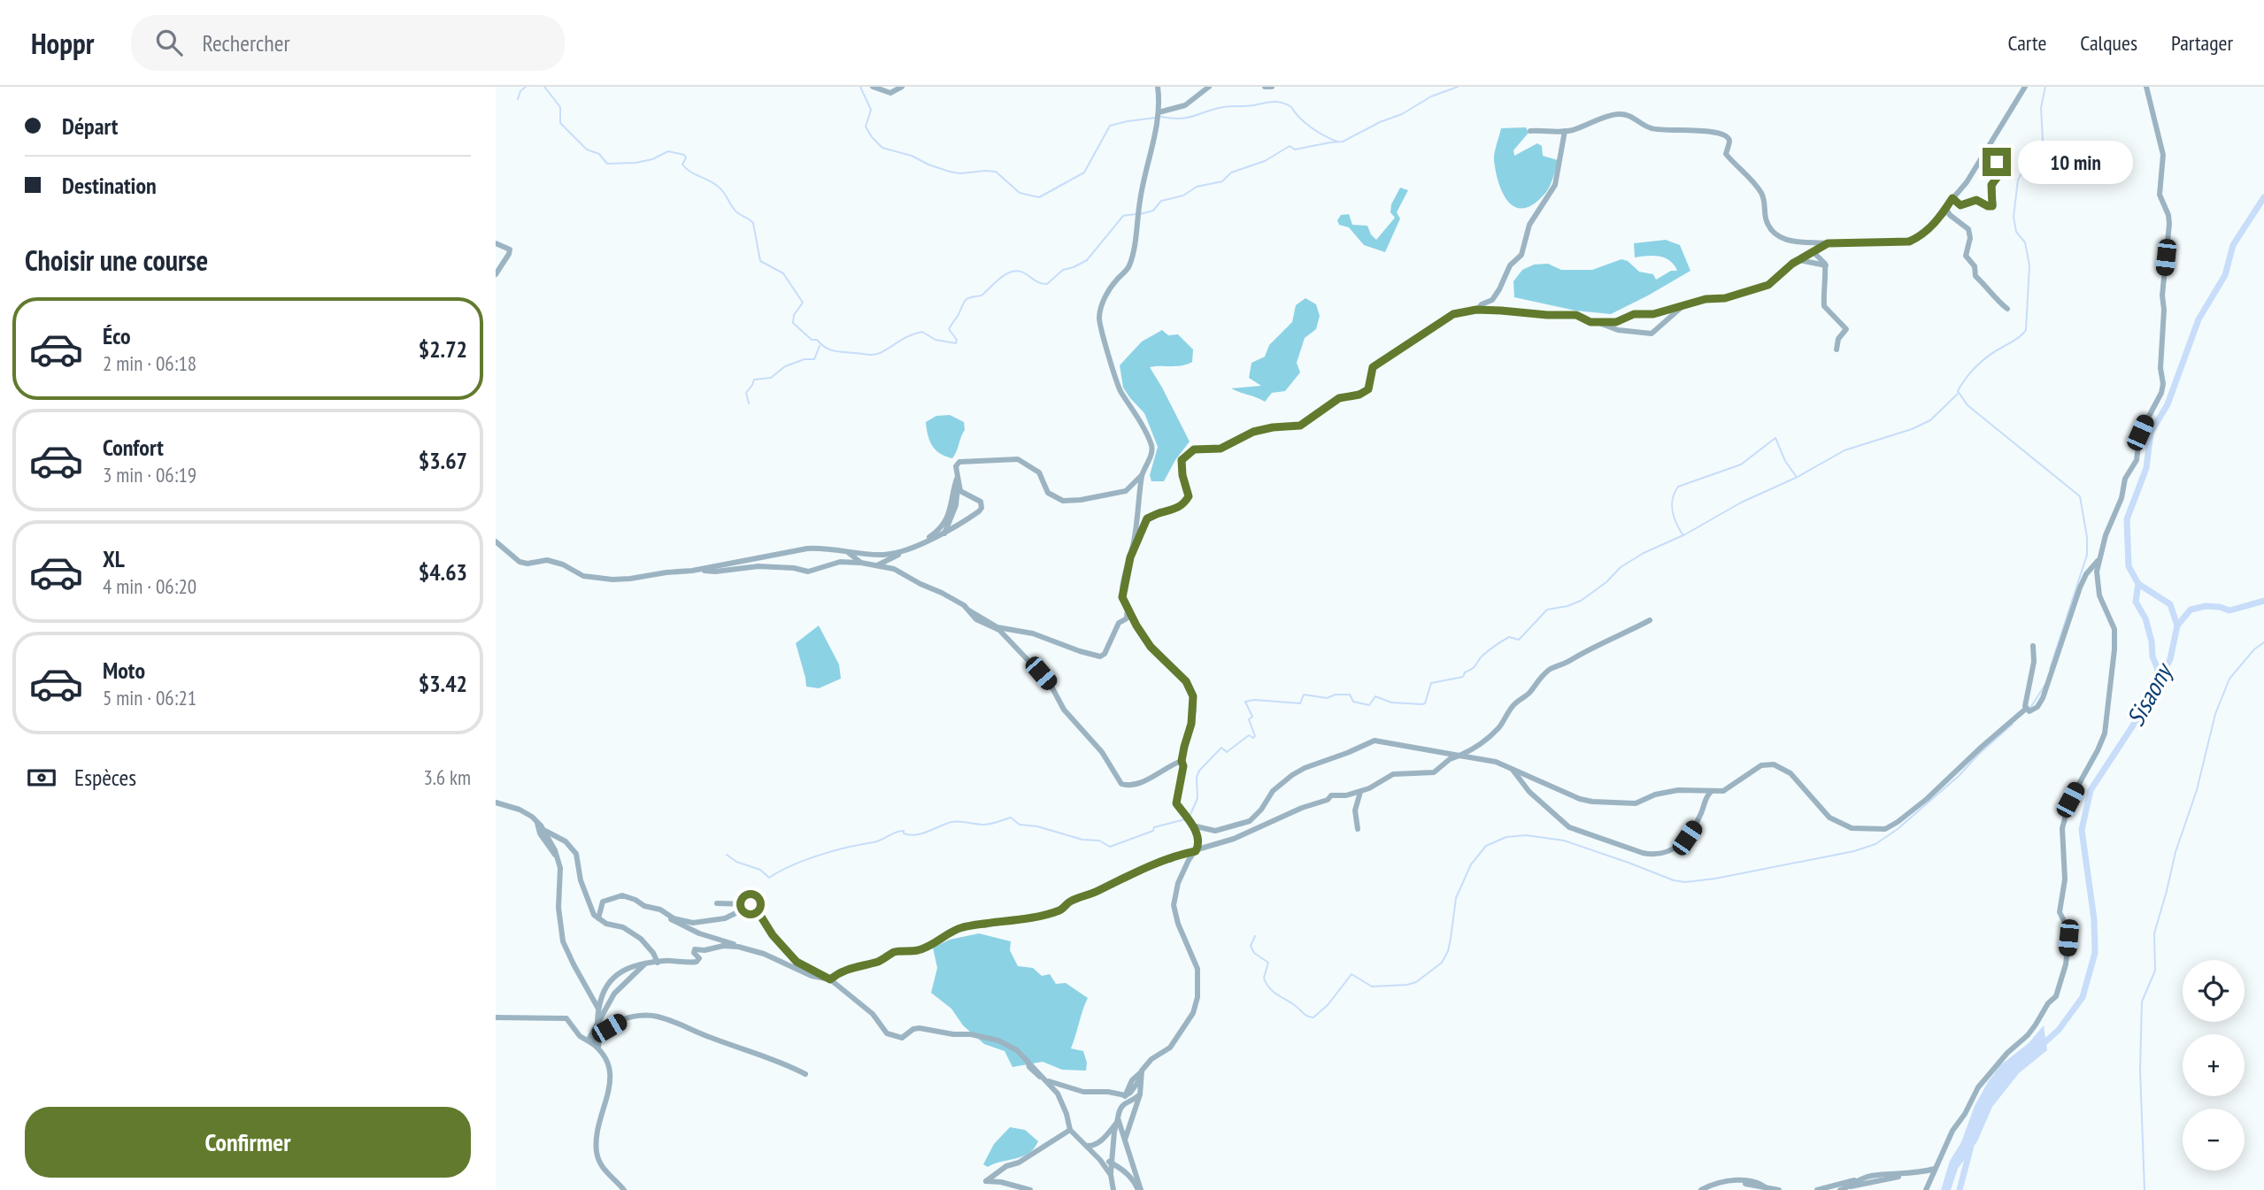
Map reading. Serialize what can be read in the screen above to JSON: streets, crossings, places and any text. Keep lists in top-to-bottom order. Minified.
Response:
{"water":["Sisaony"],"page":{"header":"Hoppr","search":"Rechercher","nav":["Carte","Calques","Partager"],"banner":["Départ","Destination"],"bubble":"10 min","heading":"Choisir une course","list":[{"name":"Éco","note":"2 min · 06:18","value":"$2.72"},{"name":"Confort","note":"3 min · 06:19","value":"$3.67"},{"name":"XL","note":"4 min · 06:20","value":"$4.63"},{"name":"Moto","note":"5 min · 06:21","value":"$3.42"}],"pay":["Espèces","3.6 km"],"map_buttons":["+","−"],"buttons":"Confirmer"}}
